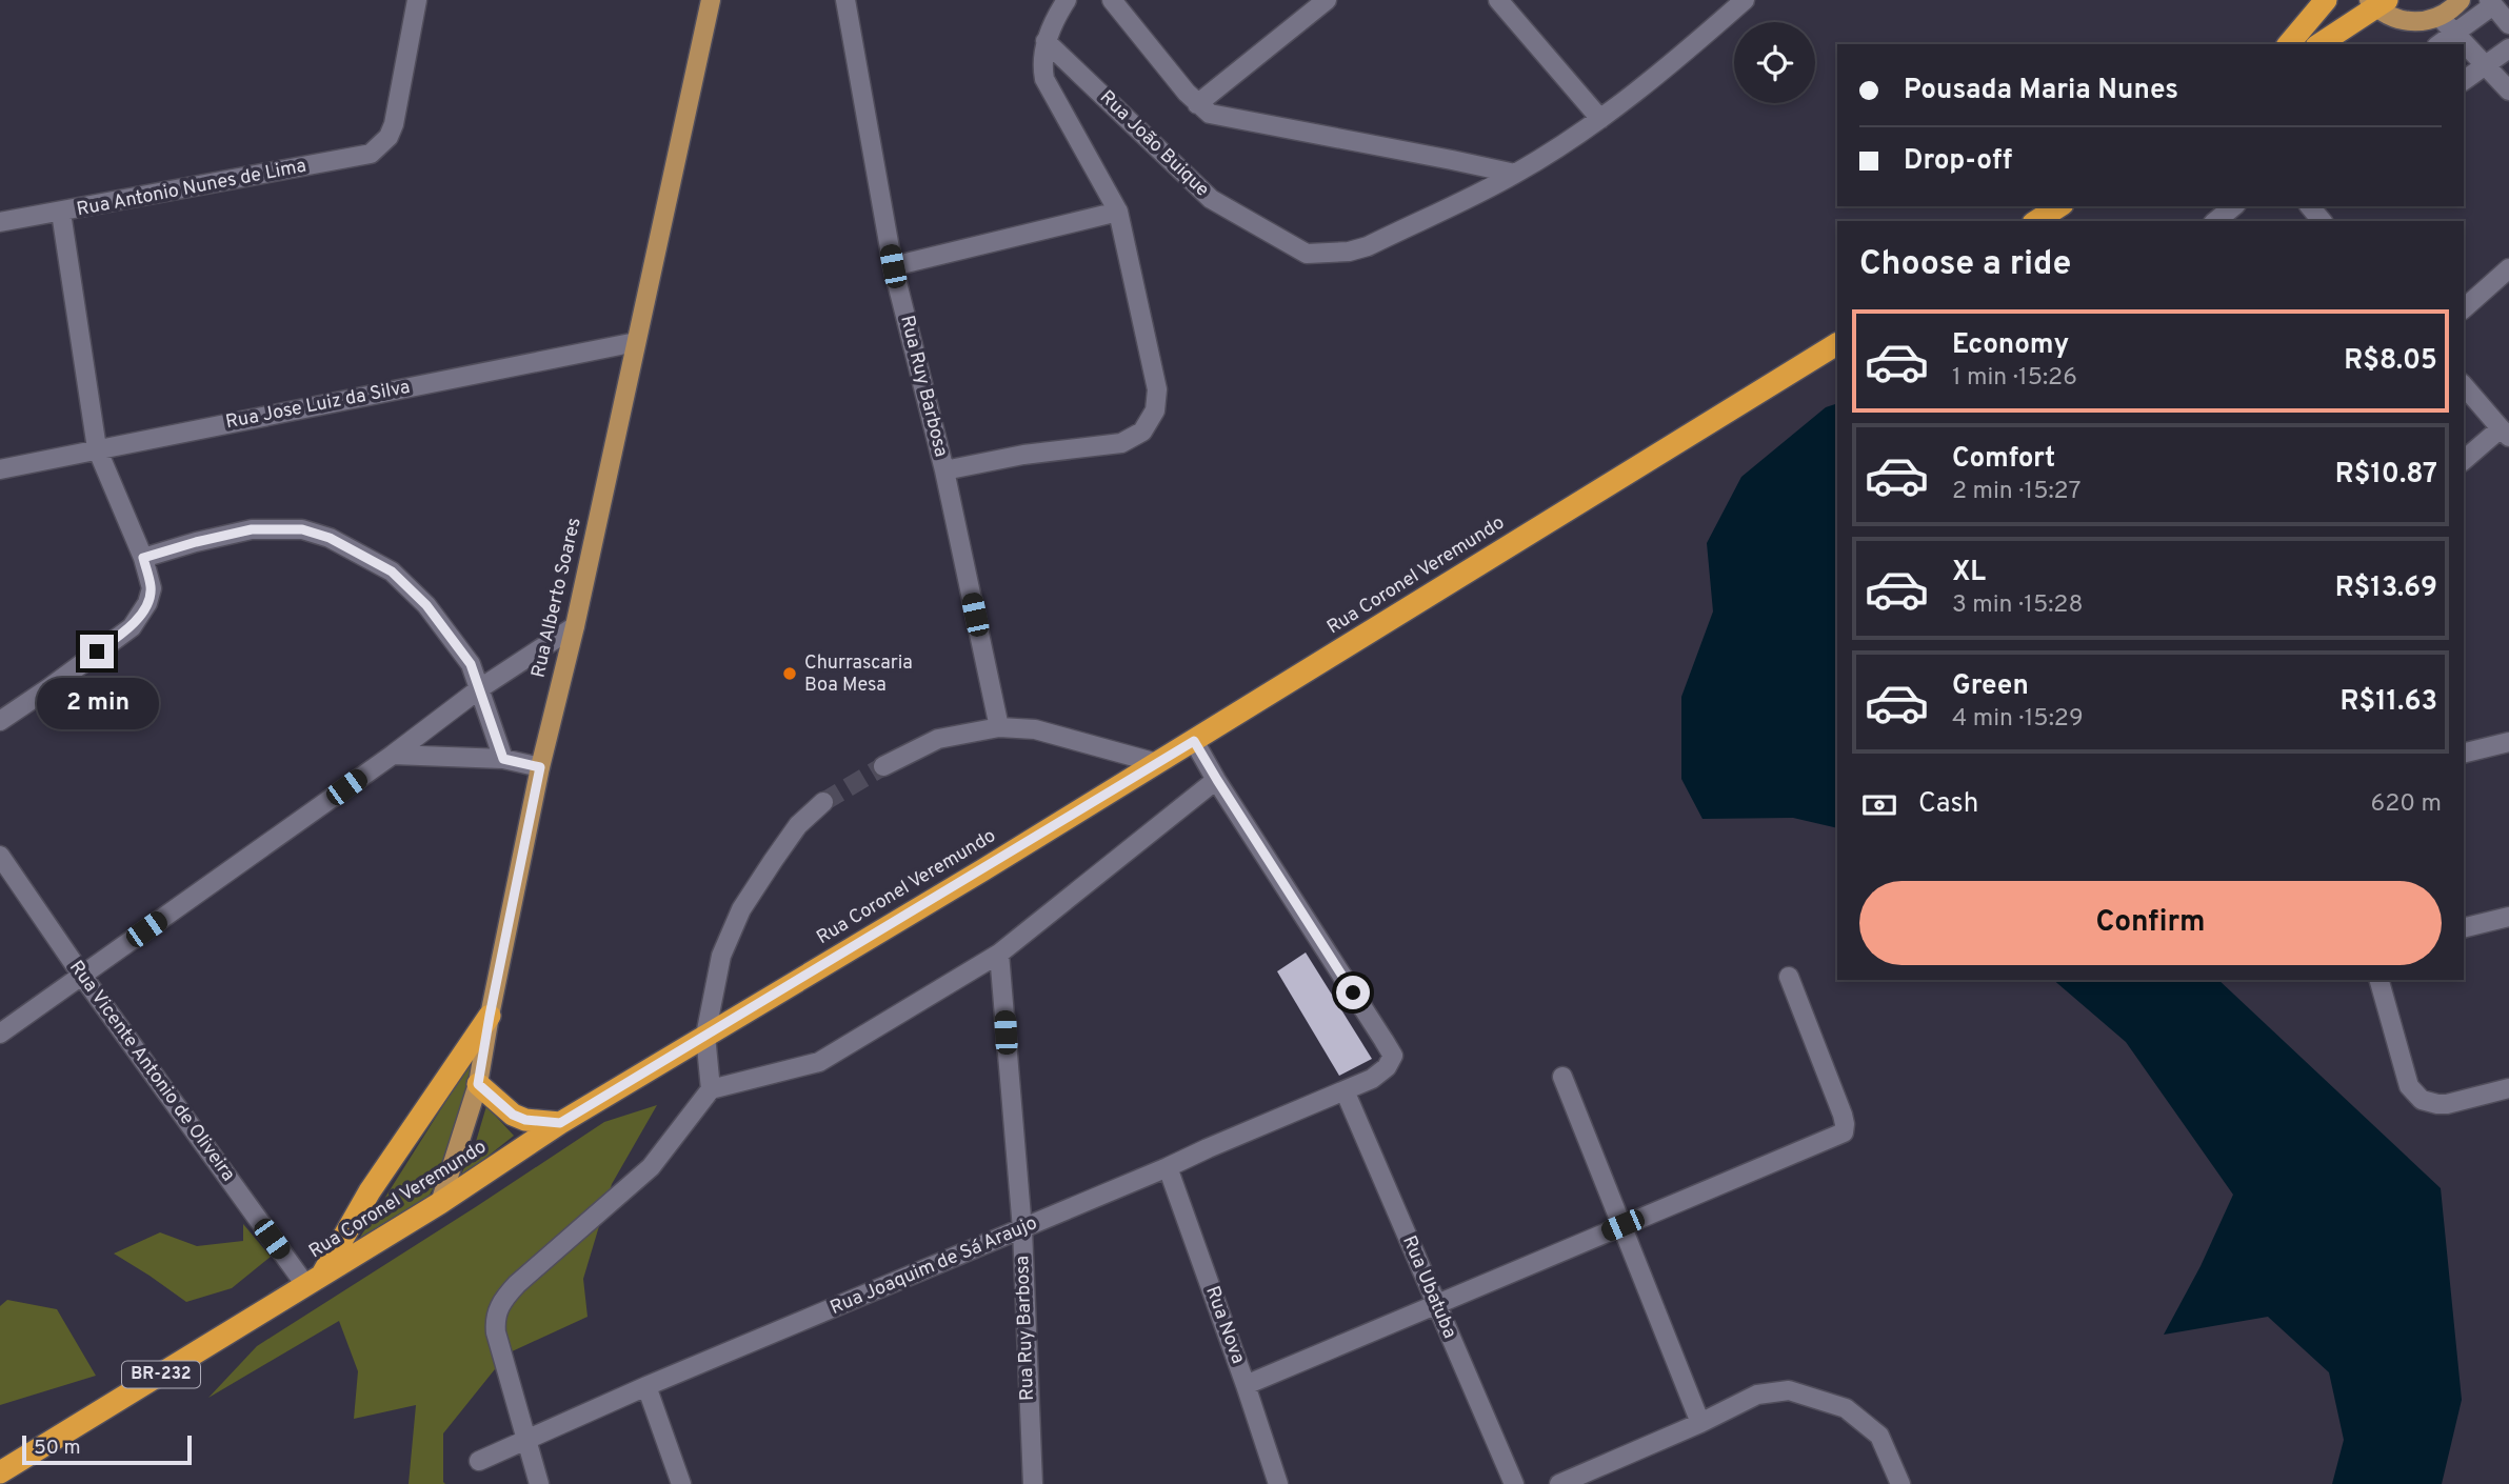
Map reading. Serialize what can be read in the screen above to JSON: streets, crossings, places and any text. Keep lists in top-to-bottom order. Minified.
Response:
{"streets":{"highway":["Rua Coronel Veremundo","BR-232"],"main road":["Rua Alberto Soares"],"street":["Rua João Buique","Rua Antonio Nunes de Lima","Rua Ruy Barbosa","Rua Jose Luiz da Silva","Rua Vicente Antonio de Oliveira","Rua Joaquim de Sá Araujo","Rua Ubatuba","Rua Nova"]},"crossings":[["Rua Ruy Barbosa","Rua Joaquim de Sá Araujo"],["Rua Jose Luiz da Silva","Rua Alberto Soares"],["Rua Coronel Veremundo","Rua Alberto Soares"],["Rua Coronel Veremundo","Rua Vicente Antonio de Oliveira"],["Rua Joaquim de Sá Araujo","Rua Ubatuba"],["Rua Joaquim de Sá Araujo","Rua Nova"]],"places":["Churrascaria Boa Mesa"],"scale_bar":"50 m","page":{"banner":["Pousada Maria Nunes","Drop-off"],"heading":"Choose a ride","list":[{"name":"Economy","note":"1 min · 15:26","value":"R$8.05"},{"name":"Comfort","note":"2 min · 15:27","value":"R$10.87"},{"name":"XL","note":"3 min · 15:28","value":"R$13.69"},{"name":"Green","note":"4 min · 15:29","value":"R$11.63"}],"bubble":"2 min","pay":["Cash","620 m"],"buttons":"Confirm","scale":"50 m"}}
